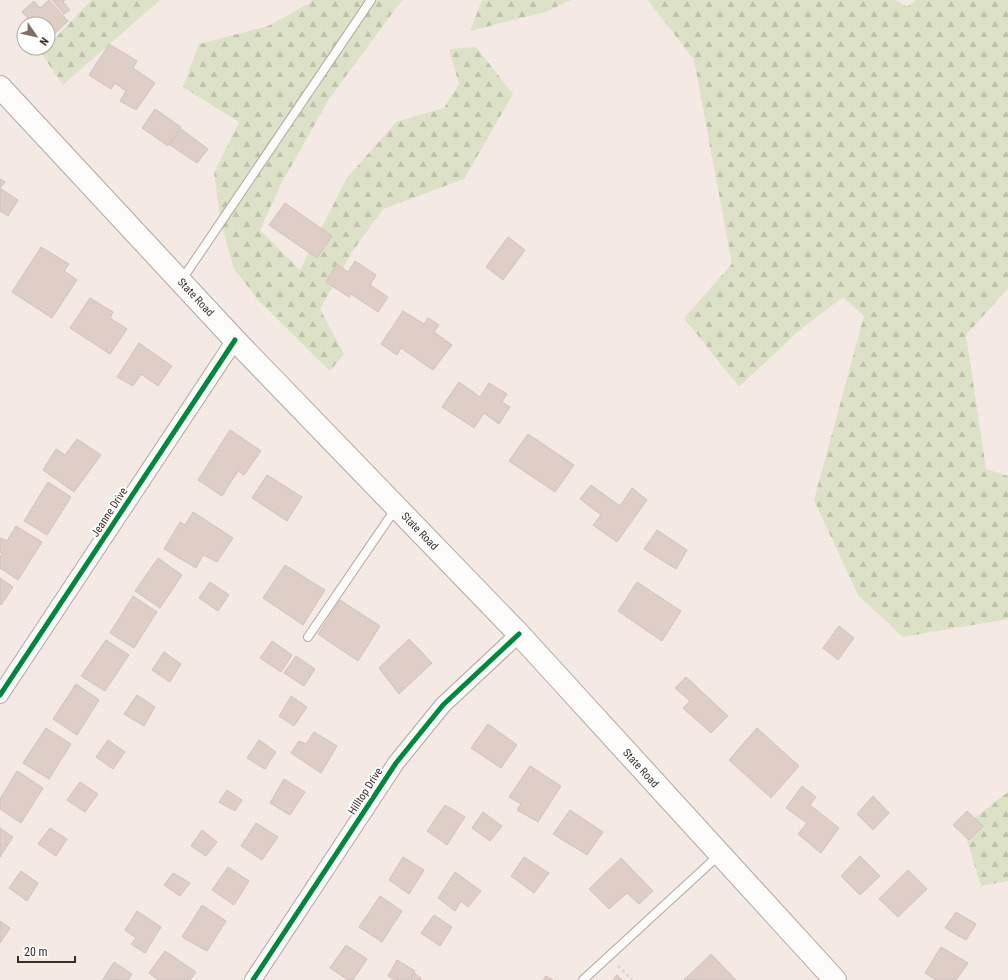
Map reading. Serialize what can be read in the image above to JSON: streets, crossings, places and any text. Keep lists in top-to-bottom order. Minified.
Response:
{"streets":{"main road":["State Road"],"street":["Jeanne Drive","Hilltop Drive"]},"crossings":[["State Road","Jeanne Drive"],["State Road","Hilltop Drive"]],"scale_bar":"20 m","north":"bottom right"}
